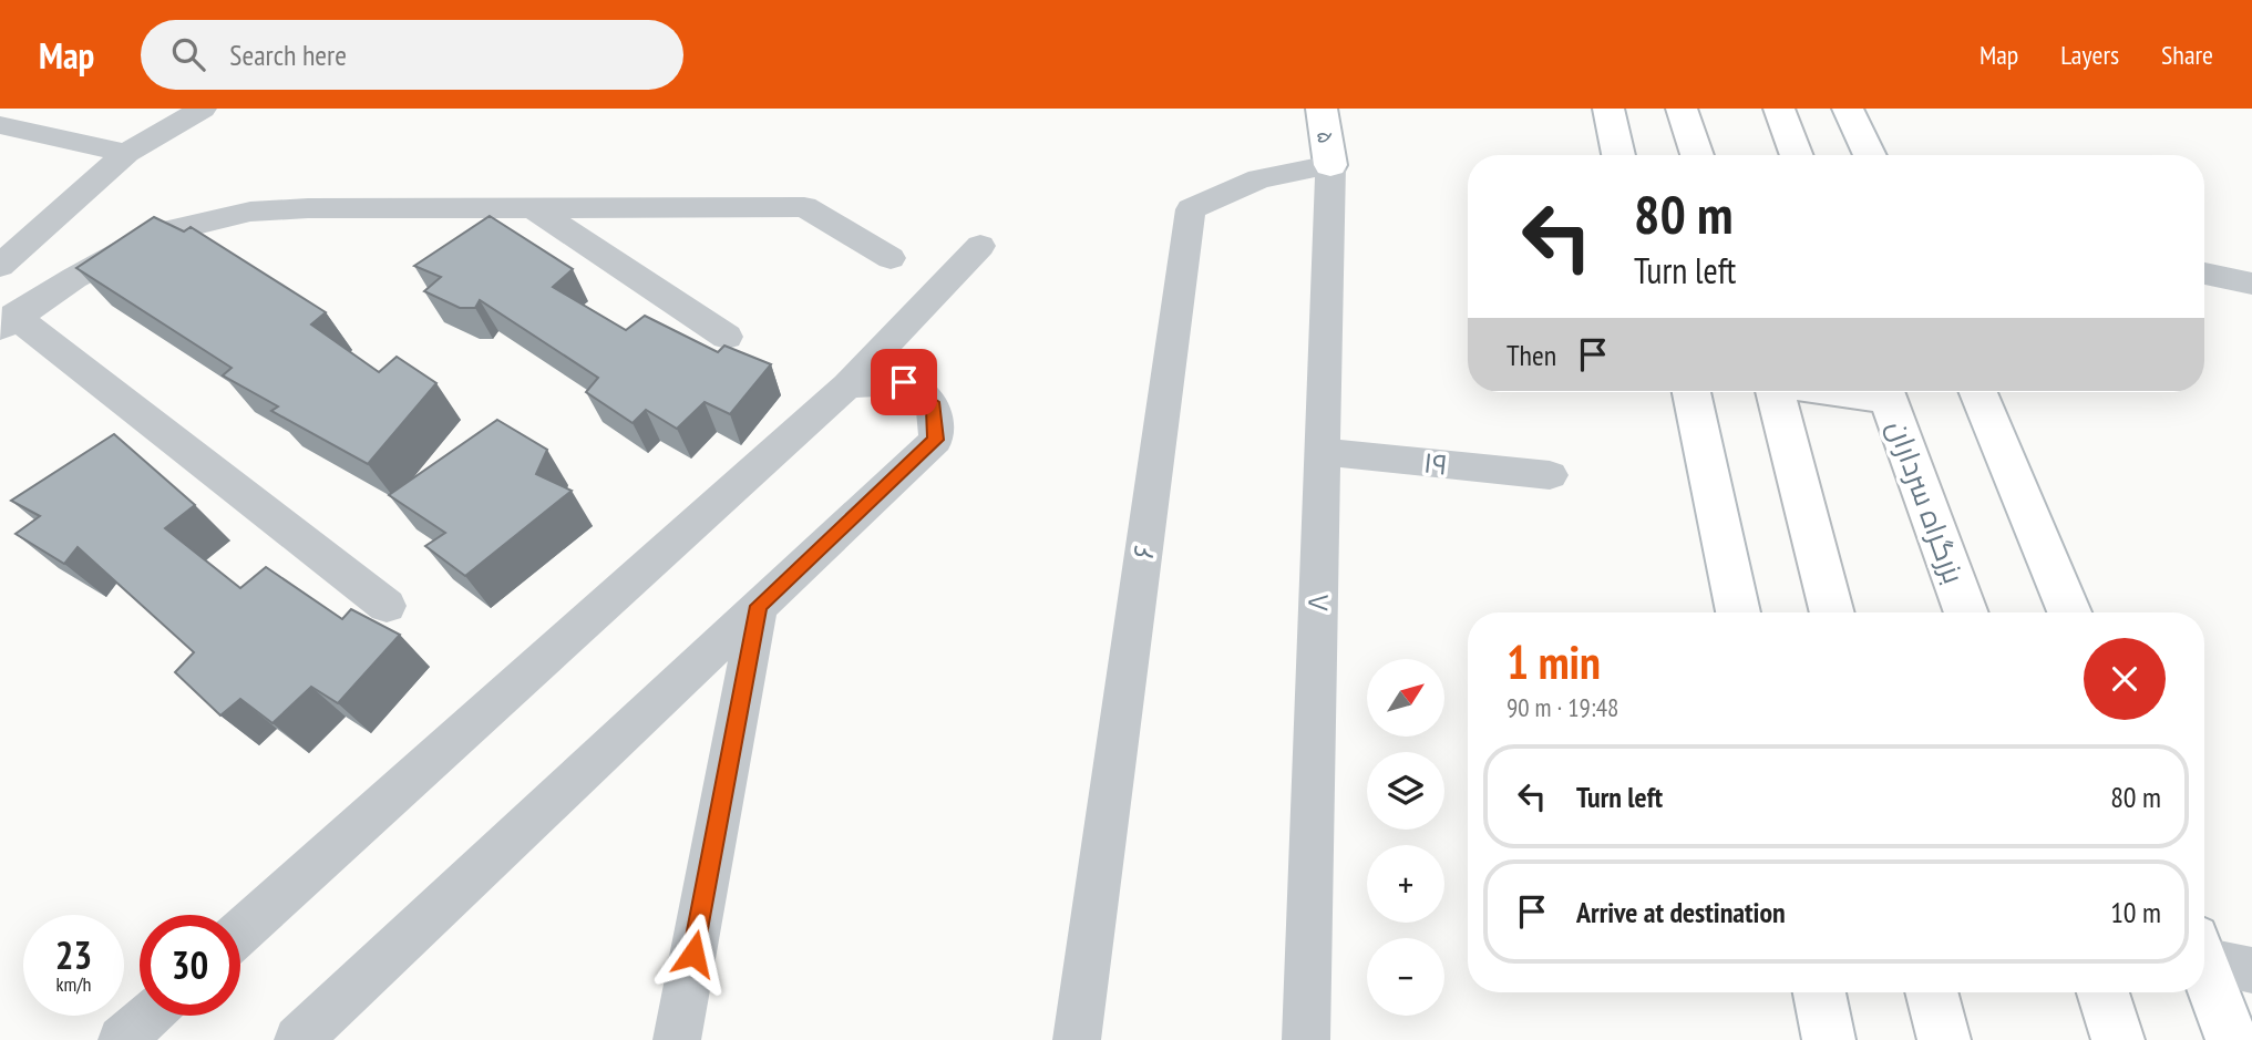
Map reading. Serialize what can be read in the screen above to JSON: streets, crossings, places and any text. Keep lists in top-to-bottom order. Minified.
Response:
{"streets":{"main road":["۵","بزرگراه سرداران"],"street":["۱۹","۶","۸"]},"crossings":[["۵","۶"],["۵","۸"],["۱۹","۸"],["۶","۸"]],"north":"top right","page":{"header":"Map","search":"Search here","nav":["Map","Layers","Share"],"turn":["80 m","Turn left"],"then":"Then","heading":["1 min","90 m · 19:48"],"map_buttons":["+","−"],"list":[{"name":"Turn left","value":"80 m"},{"name":"Arrive at destination","value":"10 m"}],"speed":"23 km/h","limit":"30"}}
